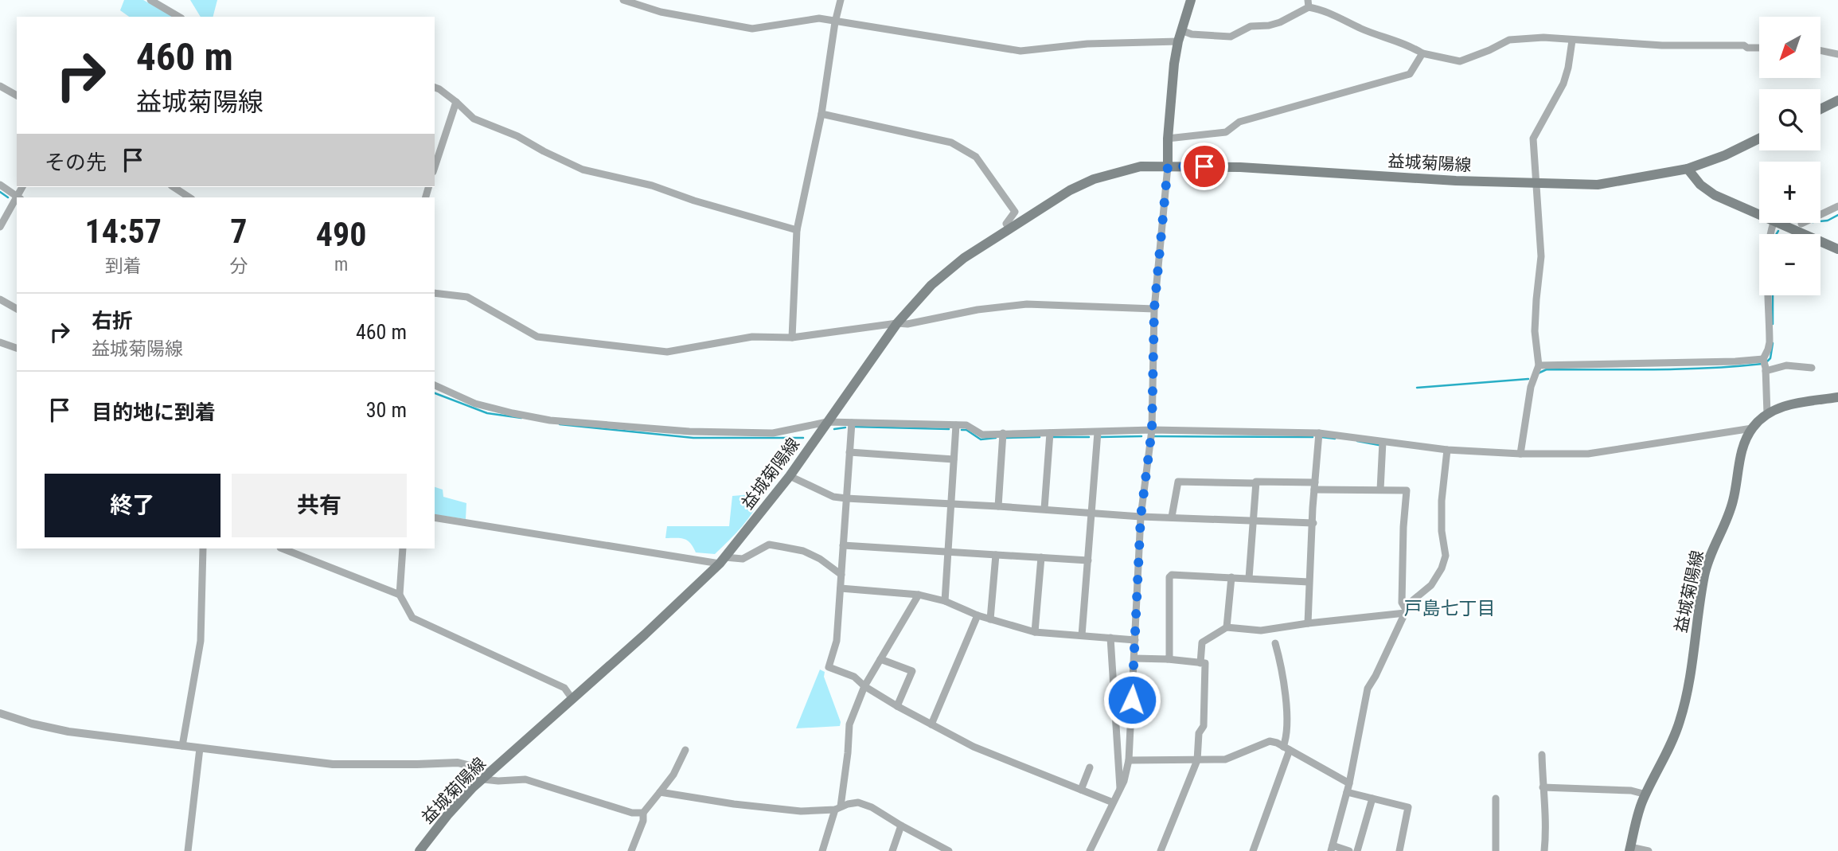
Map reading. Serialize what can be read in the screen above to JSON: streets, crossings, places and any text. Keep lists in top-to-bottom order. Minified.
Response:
{"streets":{"main road":["益城菊陽線"]},"districts":["戸島七丁目"],"north":"bottom left","page":{"map_buttons":["+","−"],"turn":["460 m","益城菊陽線"],"then":"その先","eta":["14:57","到着","7","分","490","m"],"list":[{"name":"右折","note":"益城菊陽線","value":"460 m"},{"name":"目的地に到着","value":"30 m"}],"buttons":["終了","共有"]}}
